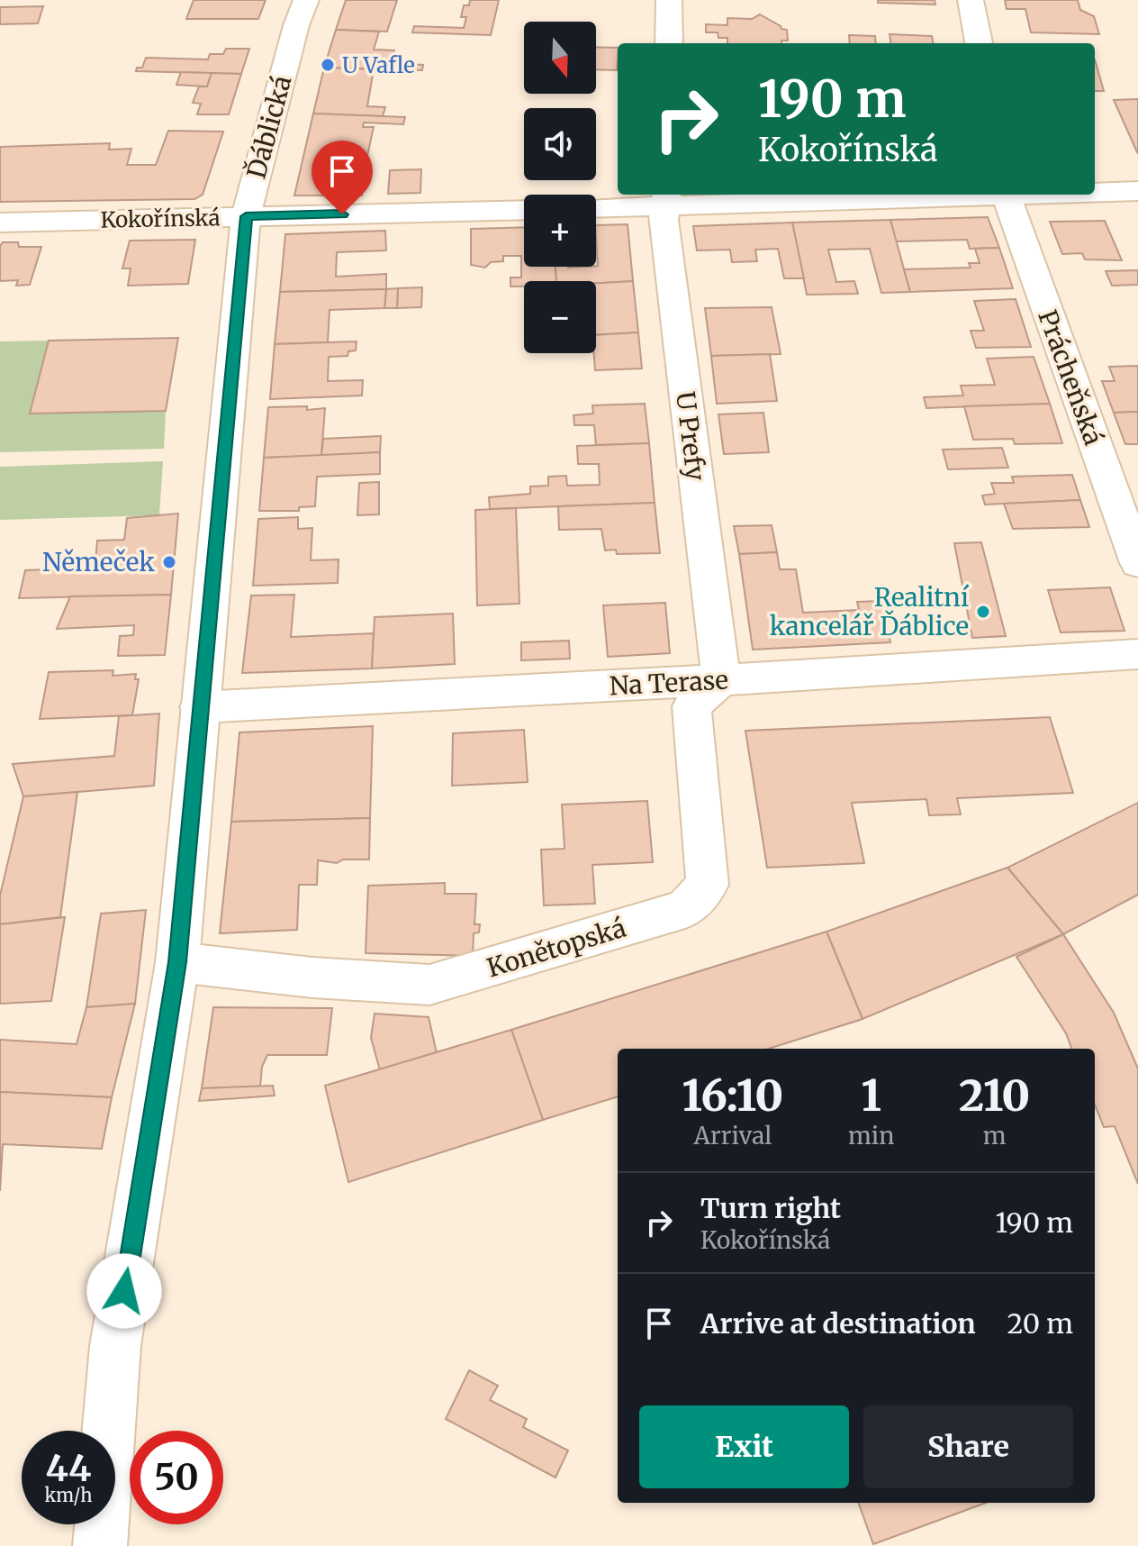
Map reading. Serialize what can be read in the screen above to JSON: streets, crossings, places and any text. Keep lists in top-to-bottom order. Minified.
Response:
{"streets":{"street":["Ďáblická","Kokořínská","Prácheňská","U Prefy","Na Terase","Konětopská"]},"crossings":[["Ďáblická","Kokořínská"],["Ďáblická","Na Terase"],["Ďáblická","Konětopská"],["U Prefy","Na Terase"],["U Prefy","Konětopská"],["Na Terase","Konětopská"]],"places":["U Vafle","Němeček","Realitní kancelář Ďáblice"],"north":"bottom","page":{"map_buttons":["+","−"],"turn":["190 m","Kokořínská"],"eta":["16:10","Arrival","1","min","210","m"],"list":[{"name":"Turn right","note":"Kokořínská","value":"190 m"},{"name":"Arrive at destination","value":"20 m"}],"buttons":["Exit","Share"],"speed":"44 km/h","limit":"50"}}
